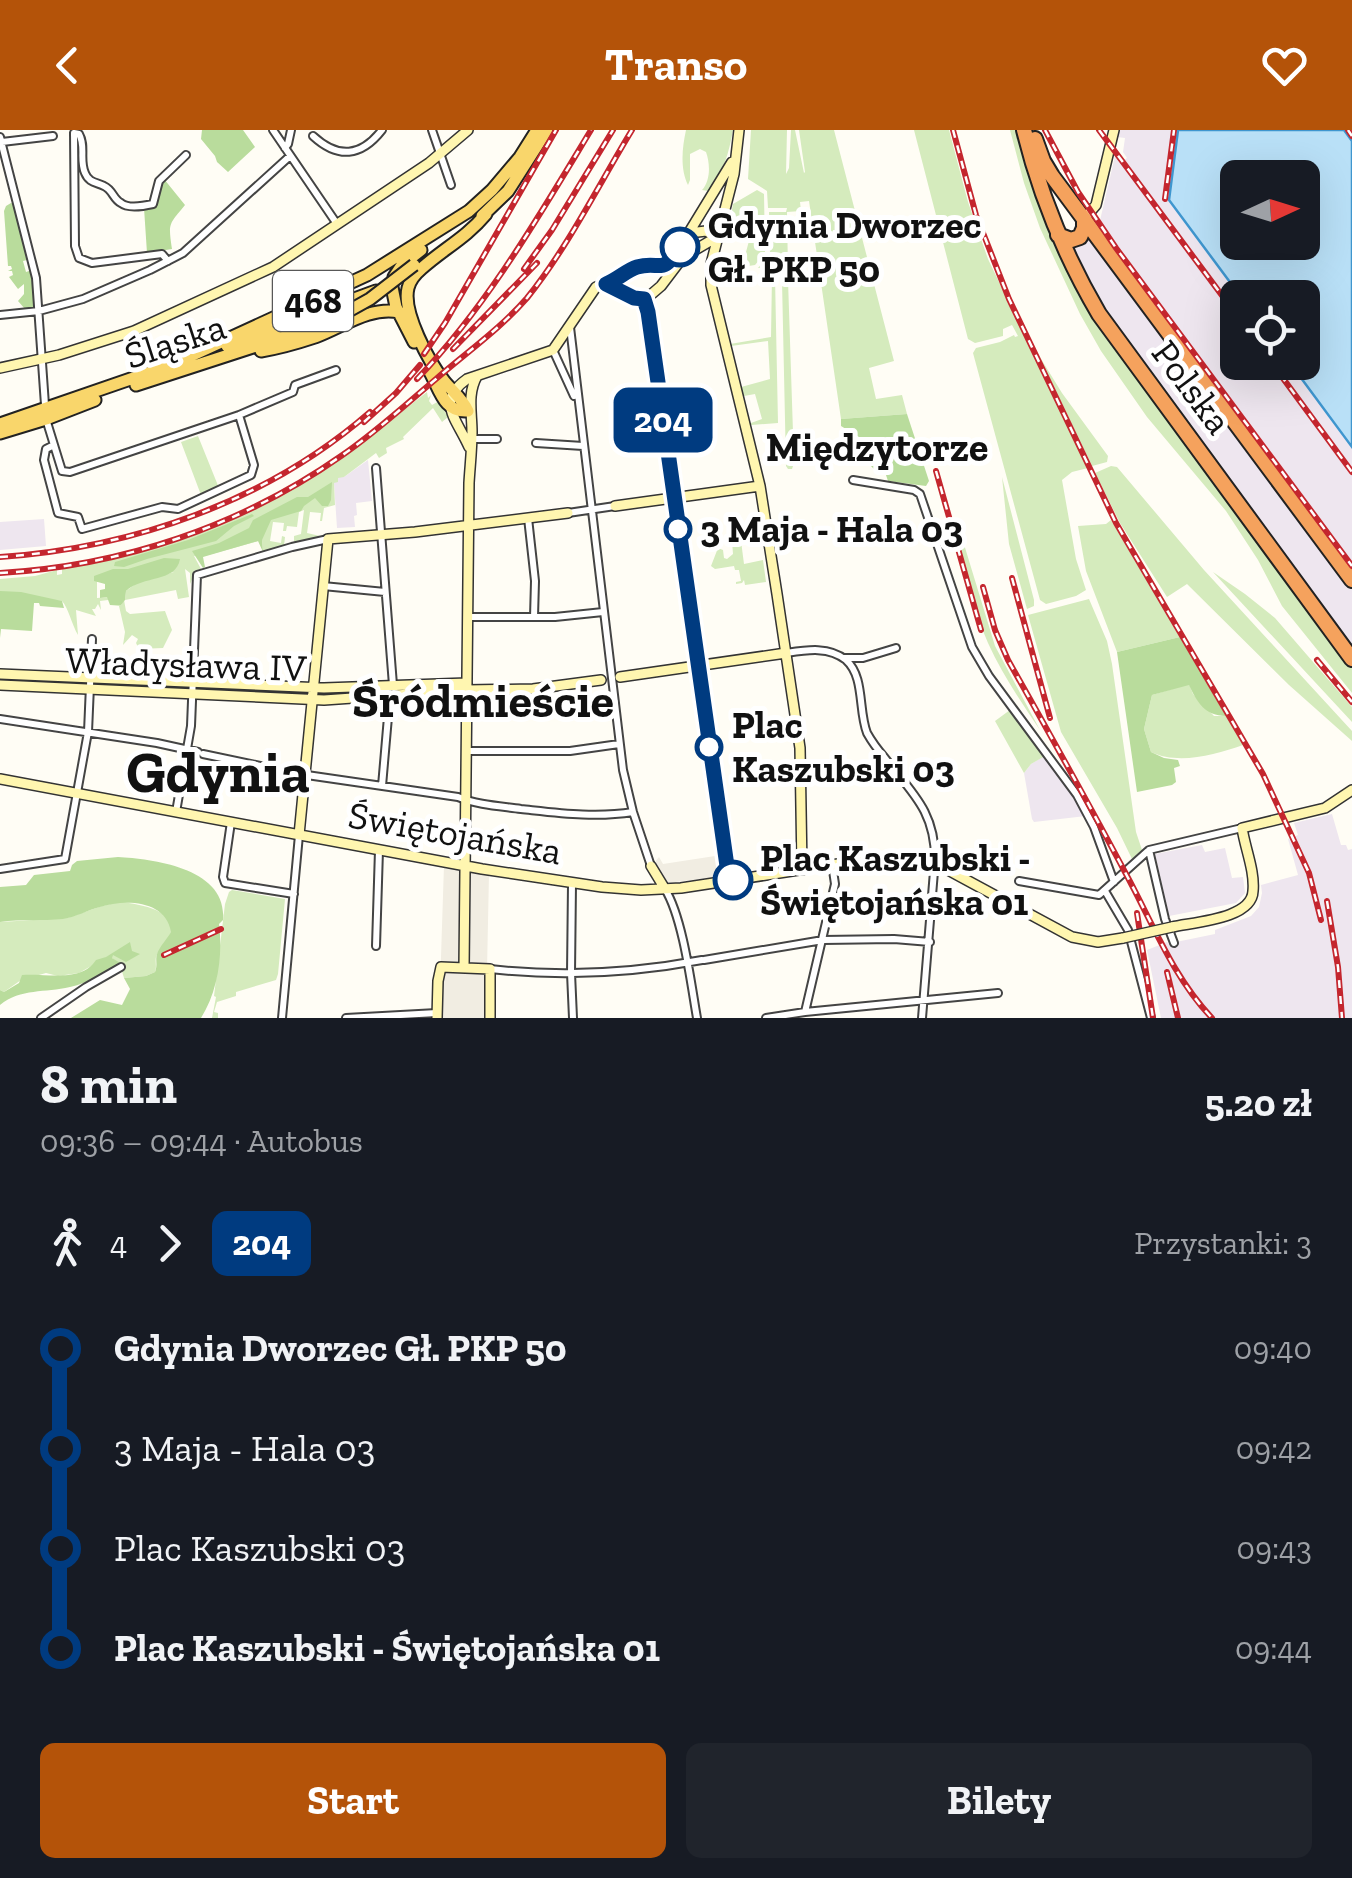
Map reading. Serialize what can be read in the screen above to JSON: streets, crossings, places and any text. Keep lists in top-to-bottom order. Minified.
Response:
{"streets":{"highway":["Polska"],"main road":["468","Śląska"],"street":["Władysława IV","Świętojańska"]},"crossings":[["468","Śląska"]],"districts":["Międzytorze","Śródmieście","Gdynia"],"places":["Gdynia Dworzec Gł. PKP 50","3 Maja - Hala 03","Plac Kaszubski 03","Plac Kaszubski - Świętojańska 01"],"lines":["bus line 204"],"north":"right","page":{"header":"Transo","on_map":"204","heading":["8 min","09:36 – 09:44 · Autobus","5.20 zł"],"legs":["4","204","Przystanki: 3"],"list":[{"name":"Gdynia Dworzec Gł. PKP 50","value":"09:40"},{"name":"3 Maja - Hala 03","value":"09:42"},{"name":"Plac Kaszubski 03","value":"09:43"},{"name":"Plac Kaszubski - Świętojańska 01","value":"09:44"}],"buttons":["Start","Bilety"]}}
